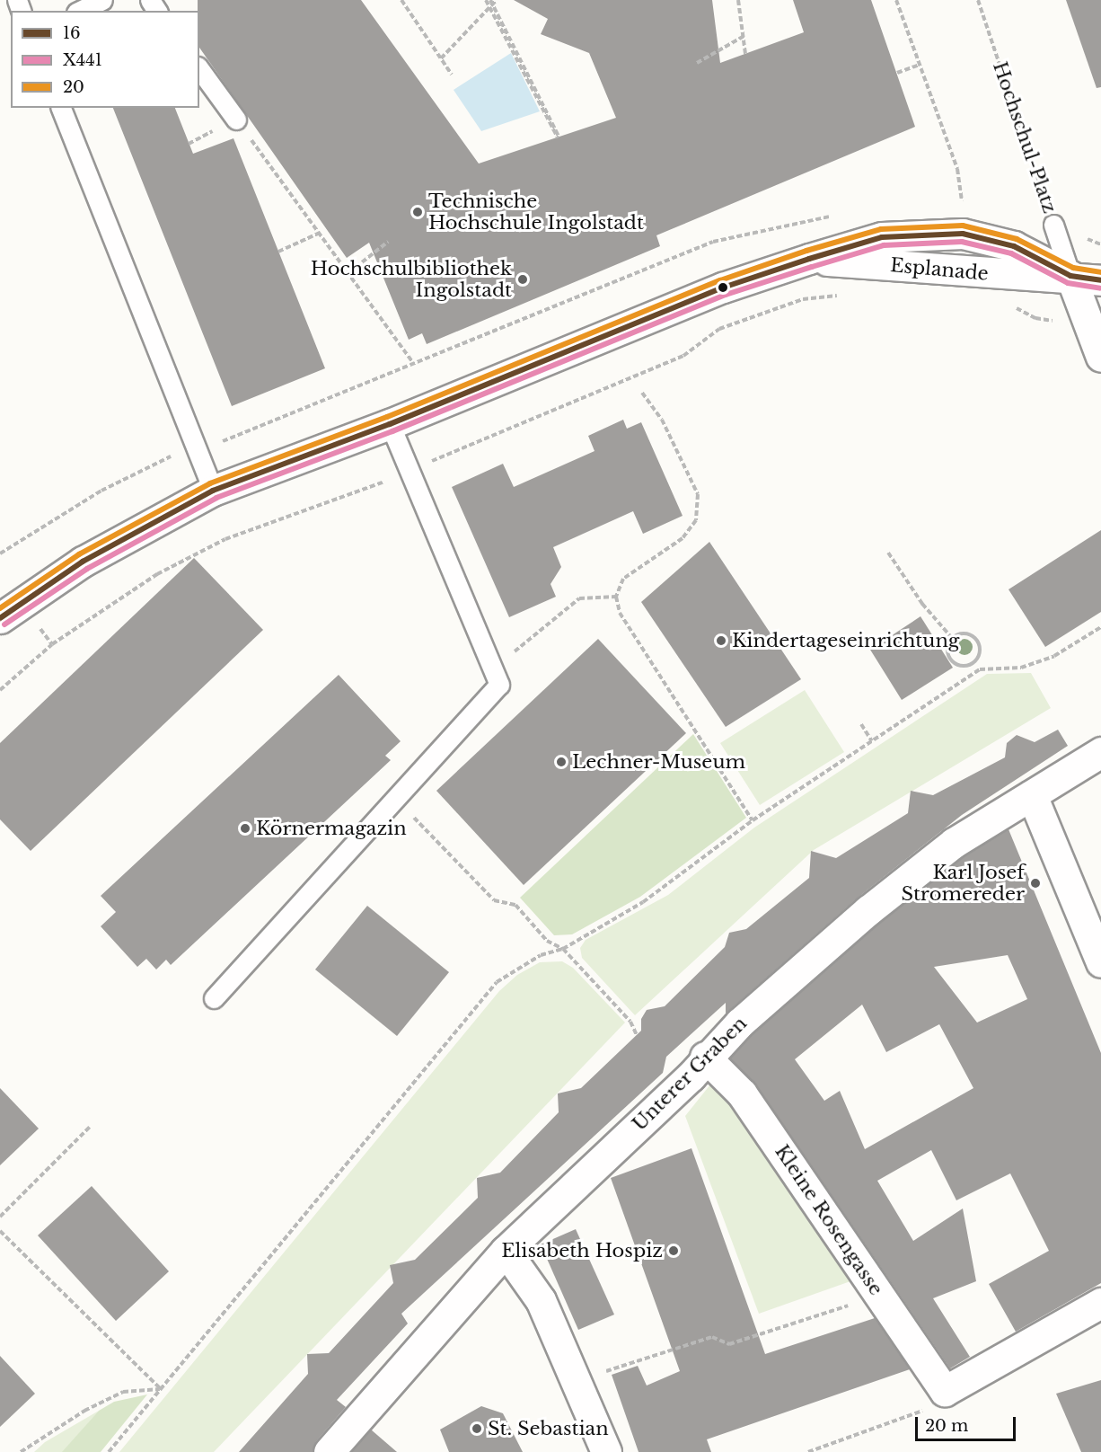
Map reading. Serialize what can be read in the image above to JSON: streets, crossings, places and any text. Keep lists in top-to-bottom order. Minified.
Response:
{"streets":{"street":["Esplanade","Unterer Graben","Kleine Rosengasse"],"lane":["Hochschul-Platz"]},"crossings":[["Hochschul-Platz","Esplanade"],["Unterer Graben","Kleine Rosengasse"]],"places":["Technische Hochschule Ingolstadt","Hochschulbibliothek Ingolstadt","Kindertageseinrichtung","Lechner-Museum","Körnermagazin","Karl Josef Stromereder","Elisabeth Hospiz","St. Sebastian"],"lines":["transit line 20","transit line 16","transit line X441"],"legend":["16","X441","20"],"scale_bar":"20 m"}
